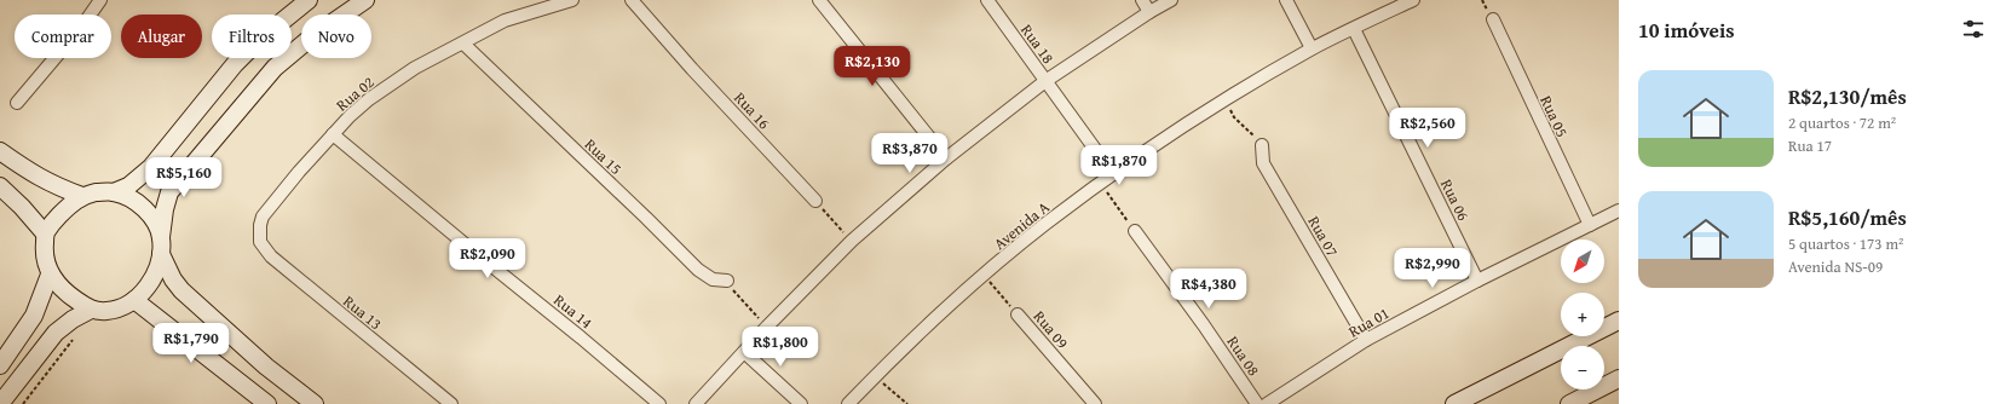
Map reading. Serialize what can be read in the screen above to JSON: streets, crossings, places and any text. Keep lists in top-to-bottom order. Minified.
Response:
{"streets":{"street":["Rua 18","Rua 02","Rua 16","Rua 05","Rua 15","Rua 06","Avenida A","Rua 07","Rua 14","Rua 13","Rua 01","Rua 09","Rua 08"]},"crossings":[["Rua 18","Avenida A"],["Rua 02","Rua 15"],["Rua 02","Rua 14"],["Rua 02","Rua 13"],["Rua 05","Rua 01"],["Rua 06","Avenida A"],["Rua 06","Rua 01"],["Avenida A","Rua 09"],["Rua 07","Rua 01"]],"north":"bottom left","page":{"heading":"10 imóveis","chip":["Comprar","Alugar","Filtros","Novo"],"price":["R$2,130","R$2,560","R$3,870","R$1,870","R$5,160","R$2,090","R$2,990","R$4,380","R$1,790","R$1,800"],"list":[{"name":"R$2,130/mês","note":"2 quartos · 72 m² · Rua 17"},{"name":"R$5,160/mês","note":"5 quartos · 173 m² · Avenida NS-09"}],"map_buttons":["+","−"]}}
